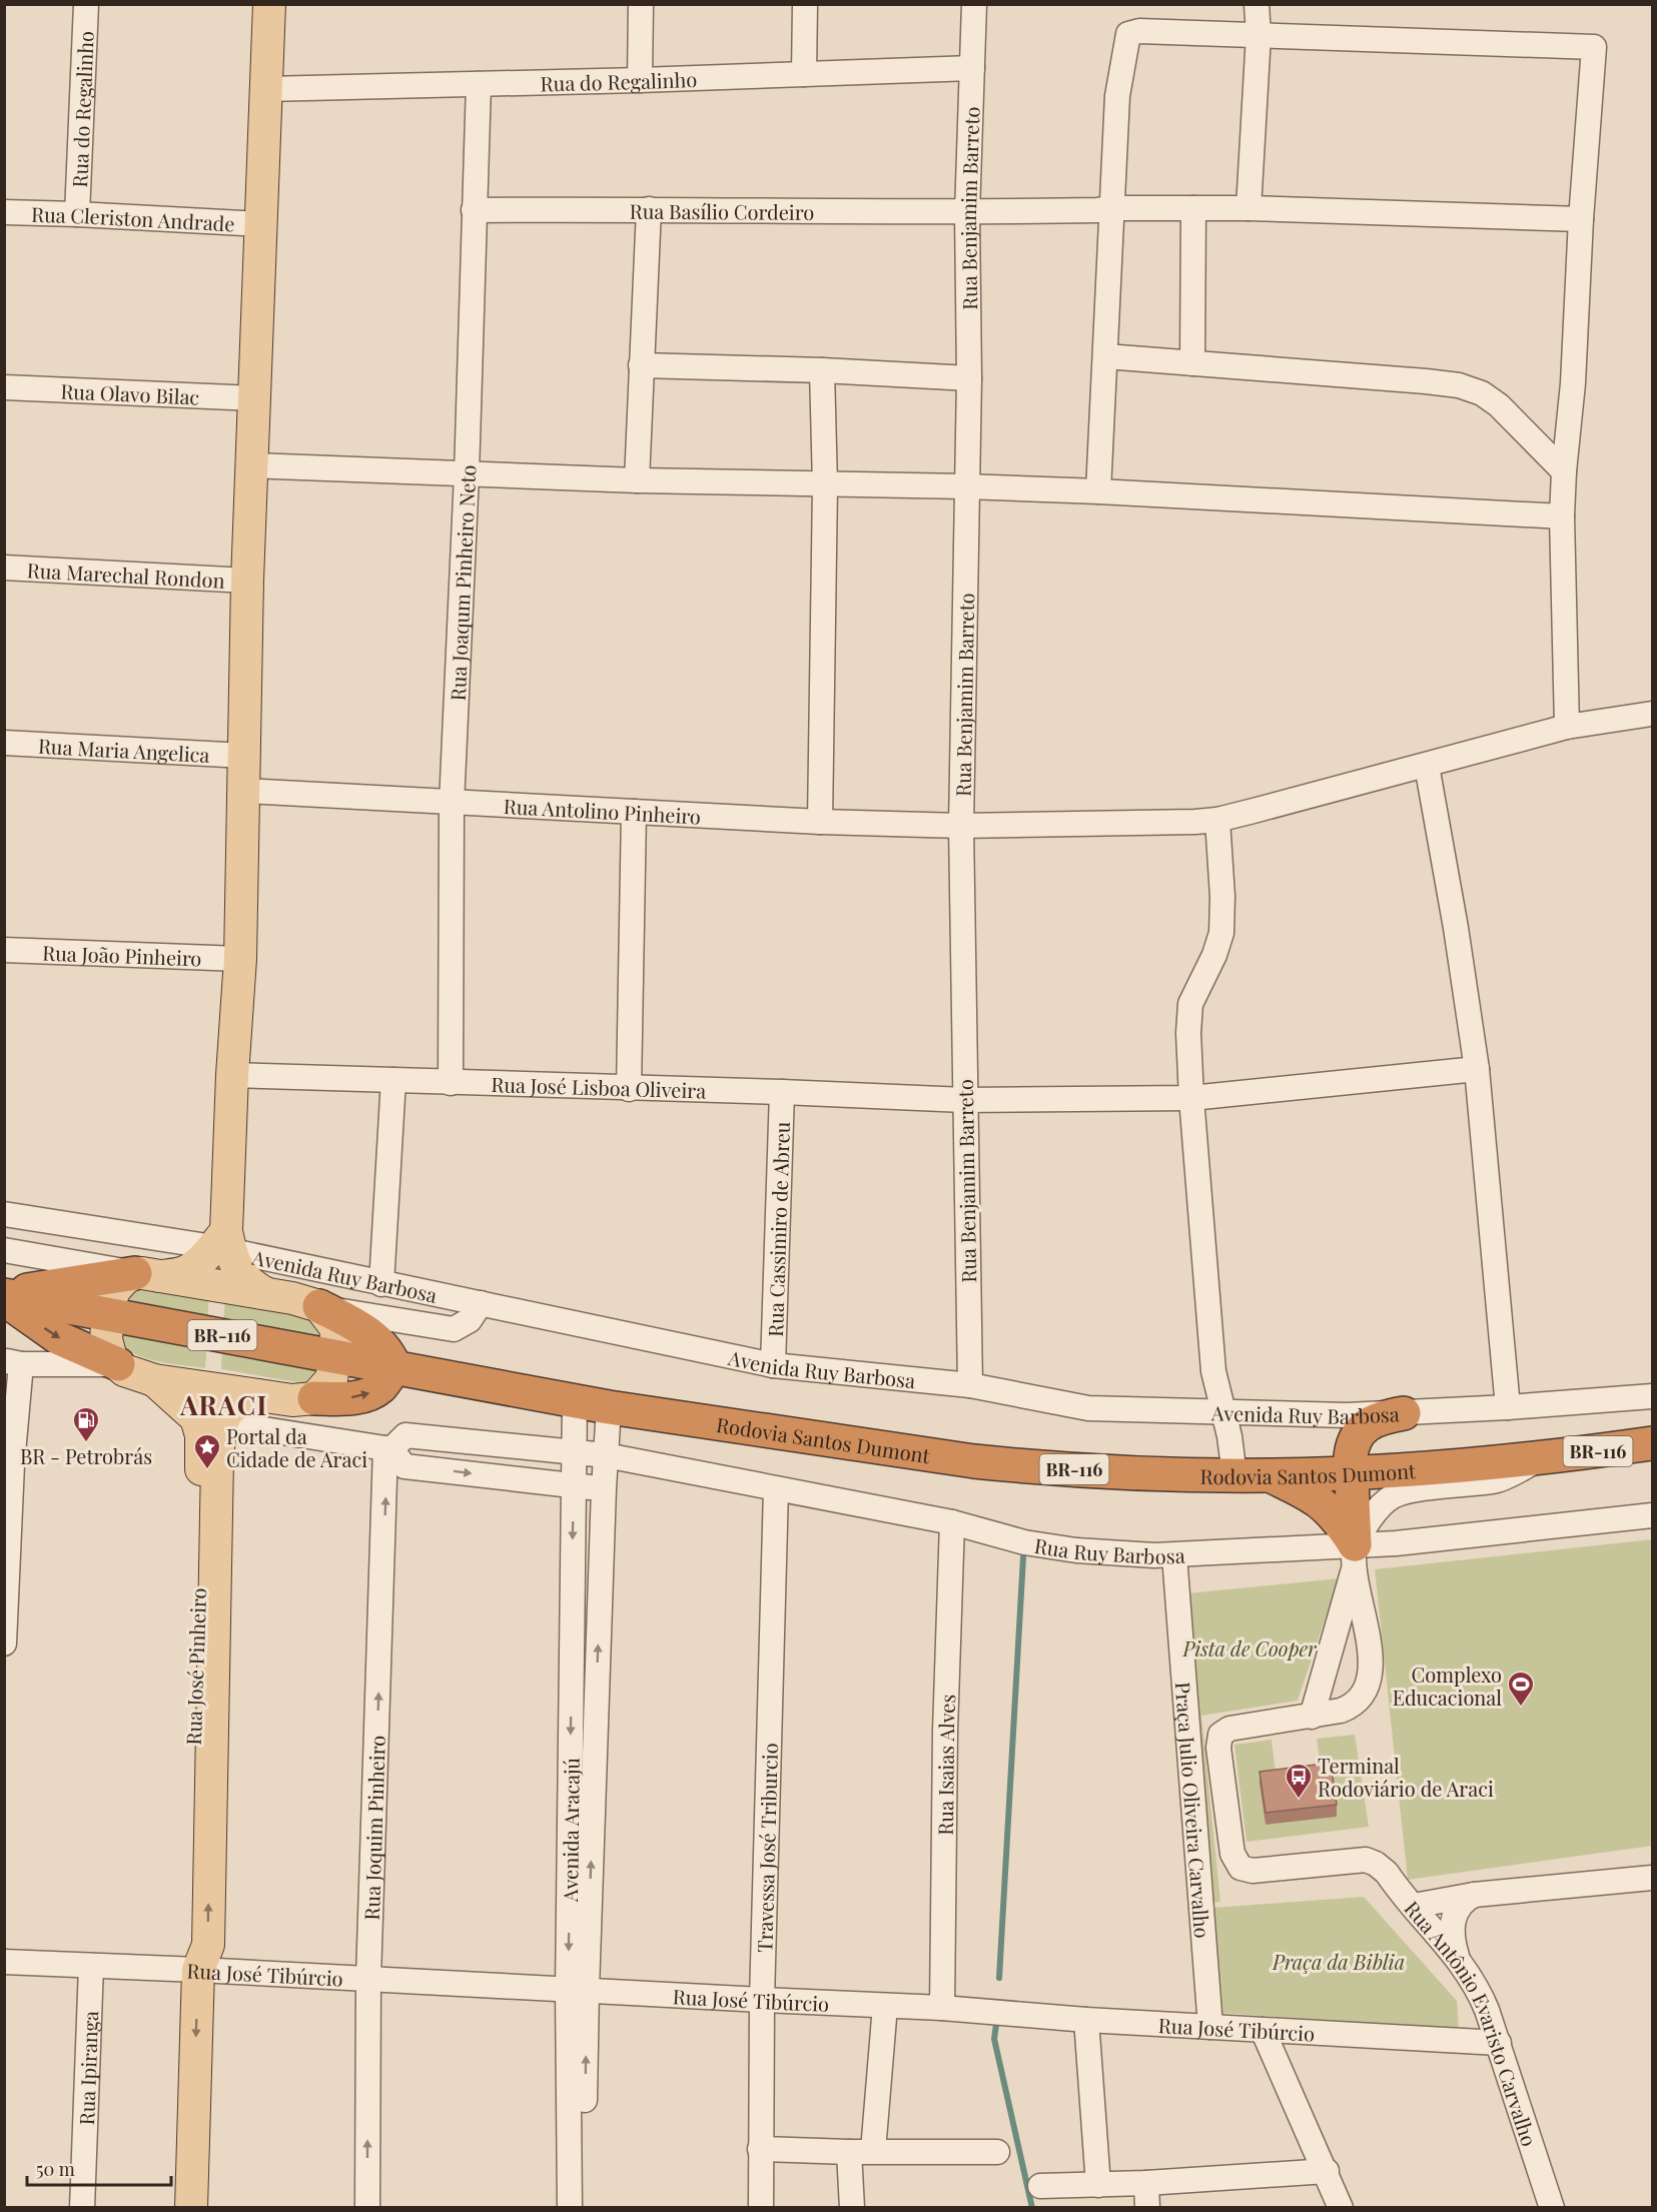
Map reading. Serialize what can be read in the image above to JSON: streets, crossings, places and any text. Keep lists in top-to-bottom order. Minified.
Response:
{"streets":{"highway":["BR-116","Rodovia Santos Dumont"],"main road":["Rua José Pinheiro"],"street":["Rua do Regalinho","Rua Benjamim Barreto","Rua Basílio Cordeiro","Rua Cleriston Andrade","Rua Olavo Bilac","Rua Marechal Rondon","Rua Joaqum Pinheiro Neto","Rua Maria Angelica","Rua Antolino Pinheiro","Rua João Pinheiro","Rua José Lisboa Oliveira","Rua Cassimiro de Abreu","Avenida Ruy Barbosa","Rua Ruy Barbosa","Rua Isaias Alves","Praça Julio Oliveira Carvalho","Rua Joquim Pinheiro","Avenida Aracajú","Travessa José Triburcio","Rua José Tibúrcio","Rua Antônio Evaristo Carvalho","Rua Ipiranga"]},"crossings":[["Rua do Regalinho","Rua Benjamim Barreto"],["Rua do Regalinho","Rua Cleriston Andrade"],["Rua do Regalinho","Rua Joaqum Pinheiro Neto"],["Rua Benjamim Barreto","Rua Basílio Cordeiro"],["Rua Benjamim Barreto","Rua Antolino Pinheiro"],["Rua Benjamim Barreto","Rua José Lisboa Oliveira"],["Rua Benjamim Barreto","Avenida Ruy Barbosa"],["Rua Basílio Cordeiro","Rua Joaqum Pinheiro Neto"],["Rua Joaqum Pinheiro Neto","Rua Antolino Pinheiro"],["Rua Joaqum Pinheiro Neto","Rua José Lisboa Oliveira"],["Rua José Lisboa Oliveira","Rua Cassimiro de Abreu"],["Rua Cassimiro de Abreu","Avenida Ruy Barbosa"],["Rodovia Santos Dumont","Avenida Aracajú"],["Rua Ruy Barbosa","Rua Isaias Alves"],["Rua Ruy Barbosa","Praça Julio Oliveira Carvalho"],["Rua Ruy Barbosa","Rua Joquim Pinheiro"],["Rua Ruy Barbosa","Avenida Aracajú"],["Rua Ruy Barbosa","Travessa José Triburcio"],["Rua José Pinheiro","Rua José Tibúrcio"],["Rua Isaias Alves","Rua José Tibúrcio"],["Praça Julio Oliveira Carvalho","Rua José Tibúrcio"],["Praça Julio Oliveira Carvalho","Rua Antônio Evaristo Carvalho"],["Rua Joquim Pinheiro","Rua José Tibúrcio"],["Avenida Aracajú","Rua José Tibúrcio"],["Travessa José Triburcio","Rua José Tibúrcio"],["Rua José Tibúrcio","Rua Antônio Evaristo Carvalho"],["Rua José Tibúrcio","Rua Ipiranga"]],"one_way":["Rua Joquim Pinheiro"],"districts":["ARACI"],"parks":["Pista de Cooper","Praça da Biblia"],"places":{"fuel station":["BR - Petrobrás"],"place":["Portal da Cidade de Araci"],"sports":["Complexo Educacional"],"bus stop":["Terminal Rodoviário de Araci"]},"scale_bar":"50 m"}
